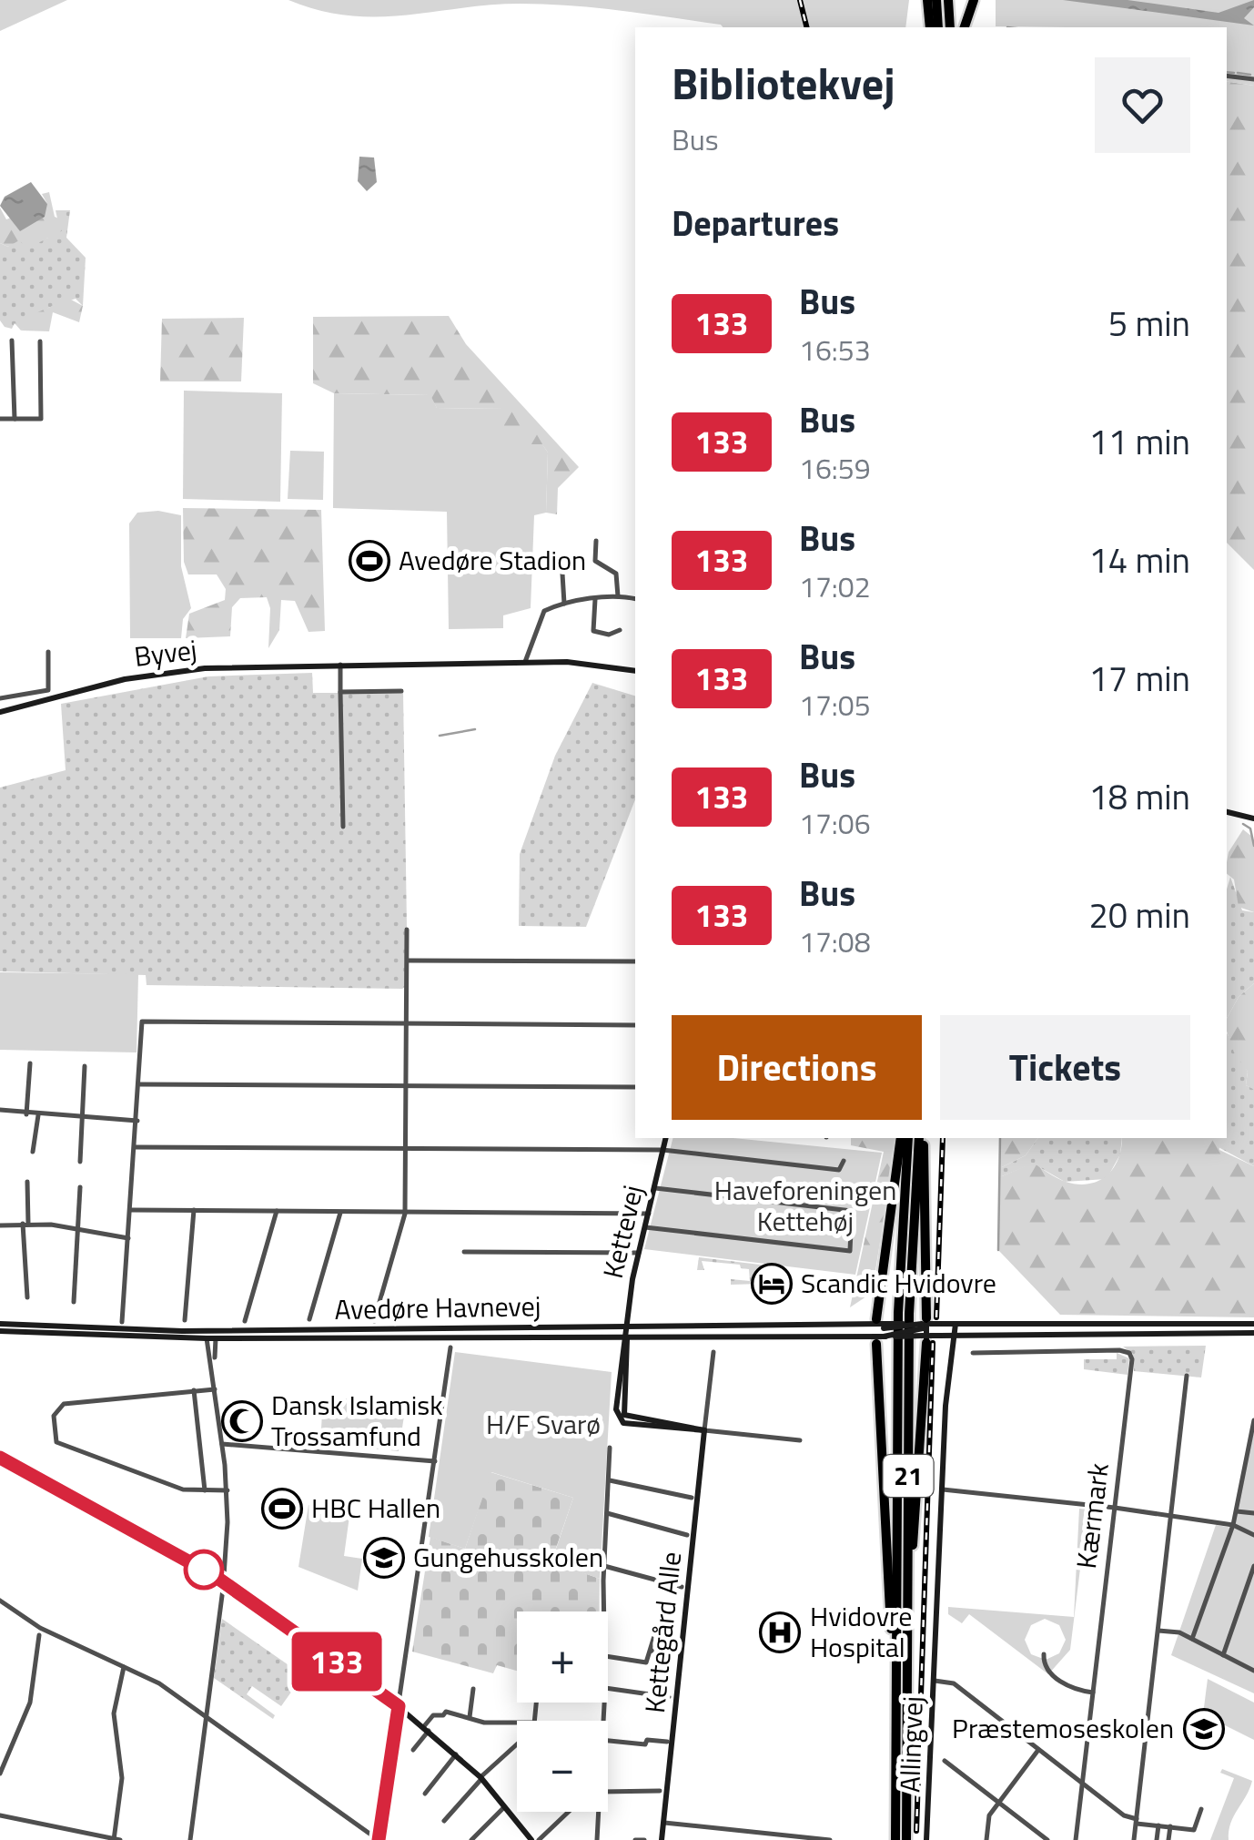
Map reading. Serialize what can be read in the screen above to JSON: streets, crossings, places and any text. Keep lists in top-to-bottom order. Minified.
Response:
{"streets":{"highway":["21"],"street":["Byvej","Kettevej","Avedøre Havnevej","Kærmark","Kettegård Alle","Allingvej"]},"crossings":[["Kettevej","Avedøre Havnevej"],["Avedøre Havnevej","Allingvej"]],"parks":["Haveforeningen Kettehøj","H/F Svarø"],"places":{"sports":["Avedøre Stadion","HBC Hallen"],"hotel":["Scandic Hvidovre"],"mosque":["Dansk Islamisk Trossamfund"],"school or university":["Gungehusskolen","Præstemoseskolen"],"hospital":["Hvidovre Hospital"]},"lines":["bus line 133"],"page":{"on_map":"133","heading":[["Bibliotekvej","Bus"],"Departures"],"list":[{"mark":"133","name":"Bus","note":"16:53","value":"5 min"},{"mark":"133","name":"Bus","note":"16:59","value":"11 min"},{"mark":"133","name":"Bus","note":"17:02","value":"14 min"},{"mark":"133","name":"Bus","note":"17:05","value":"17 min"},{"mark":"133","name":"Bus","note":"17:06","value":"18 min"},{"mark":"133","name":"Bus","note":"17:08","value":"20 min"}],"buttons":["Directions","Tickets"],"map_buttons":["+","−"]}}
